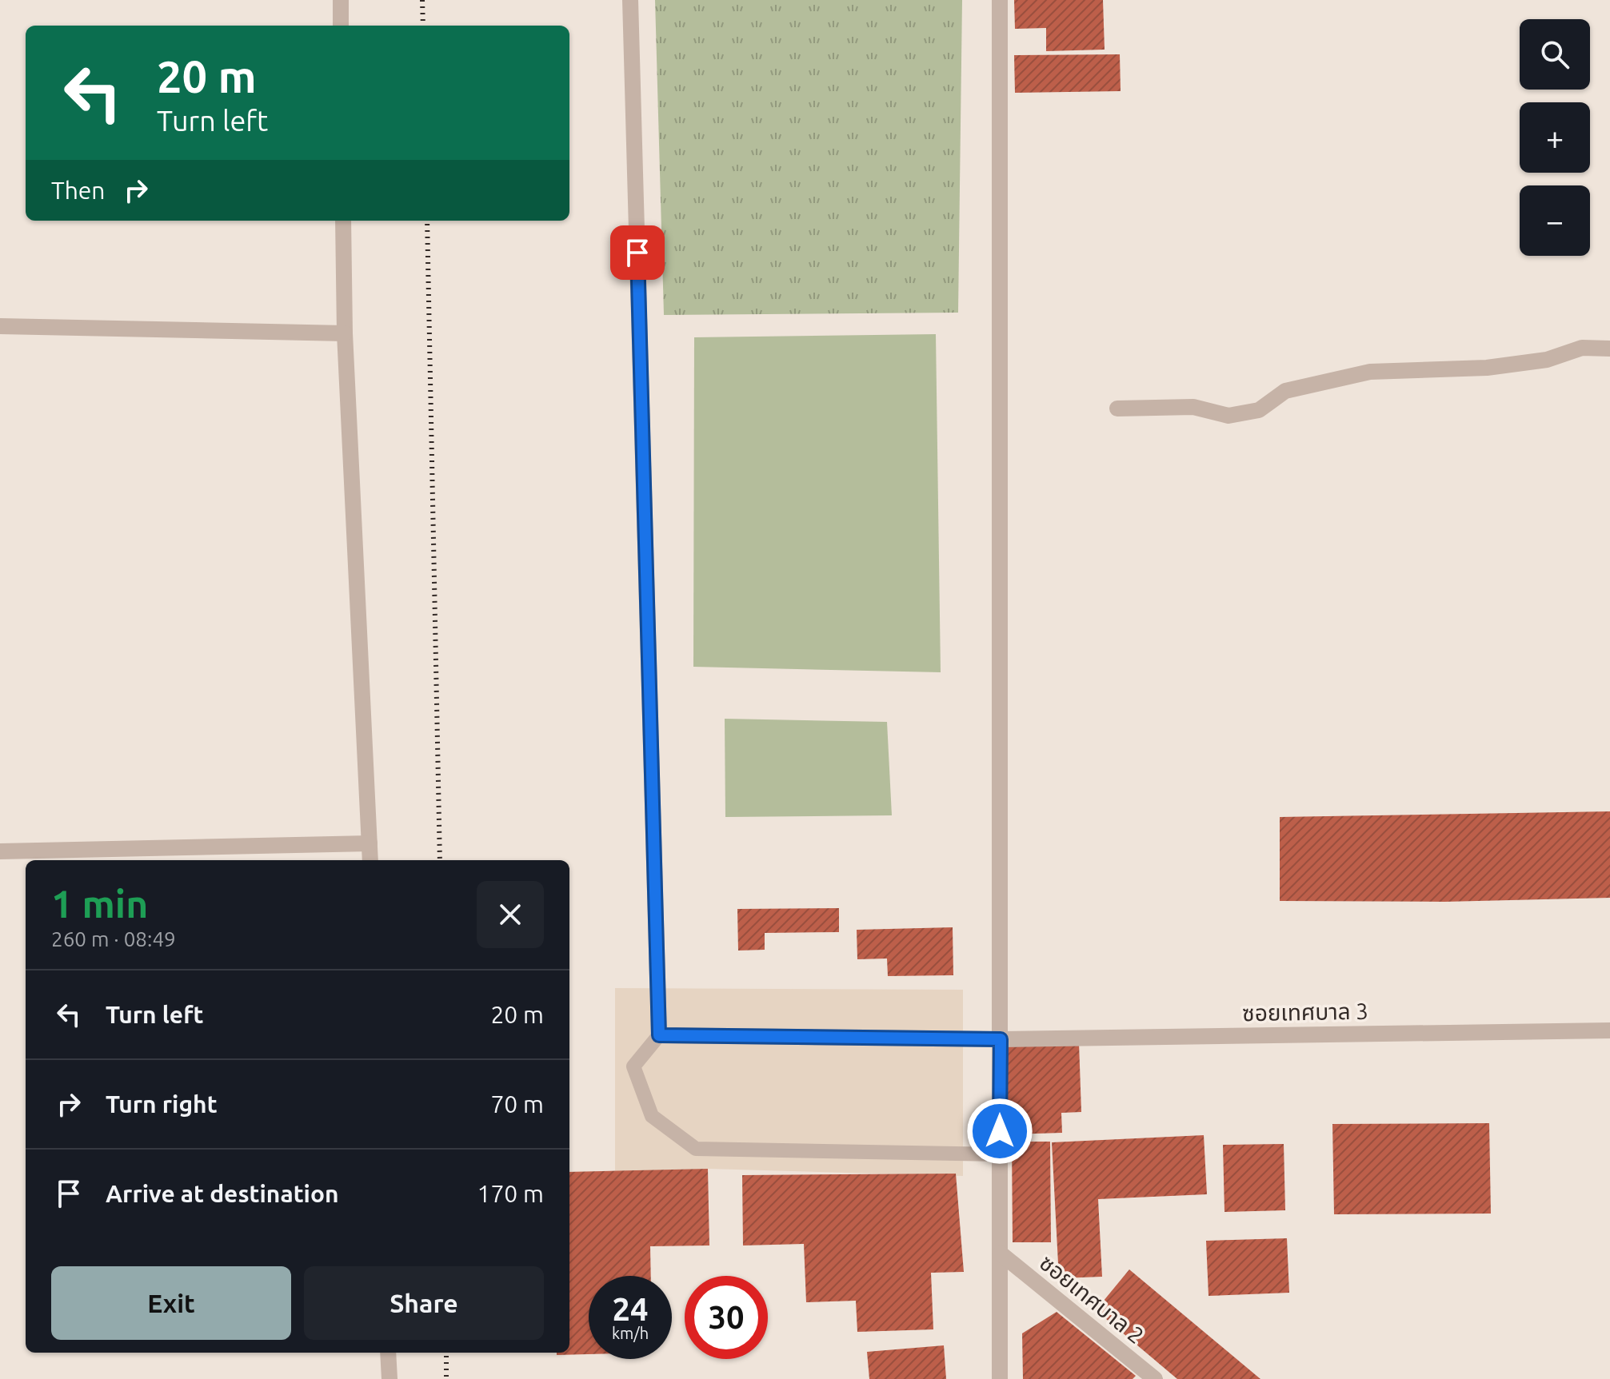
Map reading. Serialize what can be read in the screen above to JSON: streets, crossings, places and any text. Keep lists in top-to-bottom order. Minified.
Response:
{"streets":{"street":["ซอยเทศบาล 3","ซอยเทศบาล 2"]},"page":{"map_buttons":["+","−"],"turn":["20 m","Turn left"],"then":"Then","heading":["1 min","260 m · 08:49"],"list":[{"name":"Turn left","value":"20 m"},{"name":"Turn right","value":"70 m"},{"name":"Arrive at destination","value":"170 m"}],"buttons":["Exit","Share"],"speed":"24 km/h","limit":"30"}}
